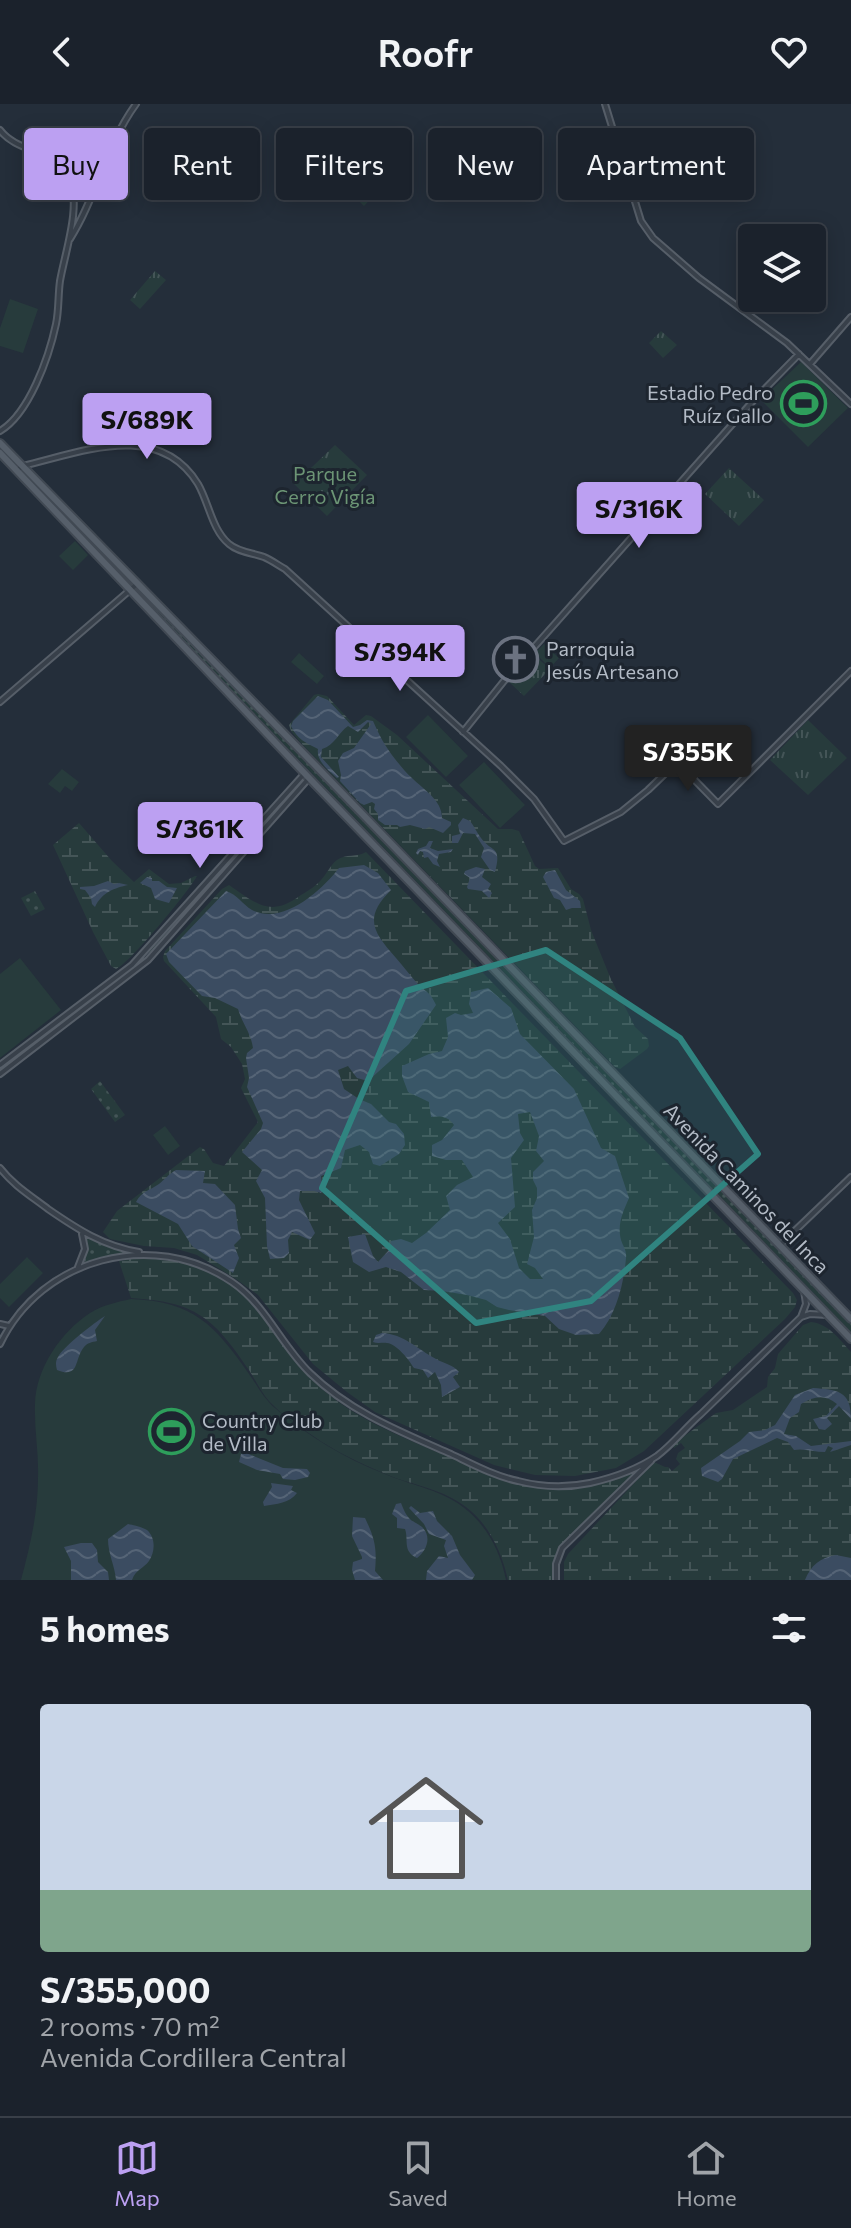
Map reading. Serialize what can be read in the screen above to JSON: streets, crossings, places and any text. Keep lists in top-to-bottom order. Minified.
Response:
{"streets":{"main road":["Avenida Caminos del Inca"]},"parks":["Parque Cerro Vigía"],"places":{"sports":["Estadio Pedro Ruíz Gallo","Country Club de Villa"],"church":["Parroquia Jesús Artesano"]},"page":{"header":"Roofr","chip":["Buy","Rent","Filters","New","Apartment"],"price":["S/689K","S/316K","S/394K","S/355K","S/361K"],"heading":"5 homes","list":[{"name":"S/355,000","note":"2 rooms · 70 m² · Avenida Cordillera Central"}],"tabs":["Map","Saved","Home"]}}
